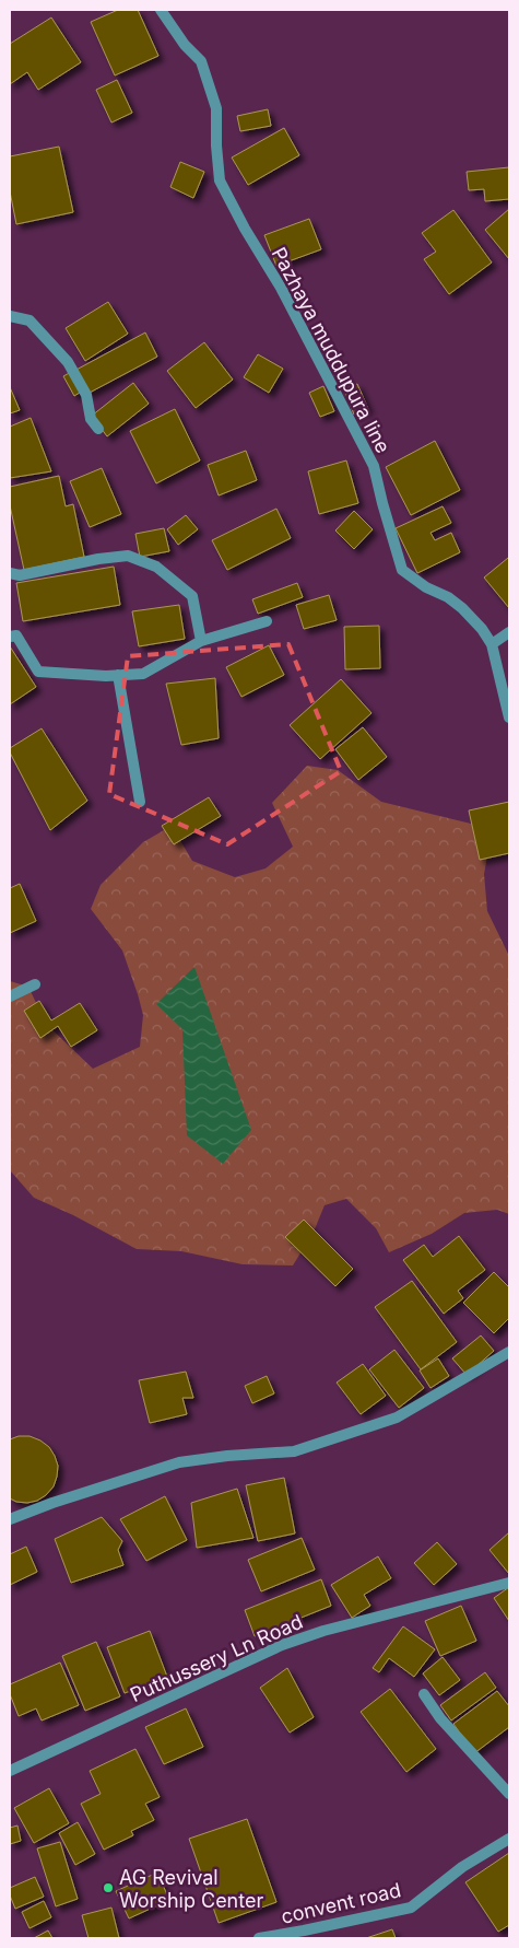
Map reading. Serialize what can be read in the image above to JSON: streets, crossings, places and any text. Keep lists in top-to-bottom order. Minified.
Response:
{"streets":{"street":["Pazhaya muddupura line","Puthussery Ln Road","convent road"]},"places":["AG Revival Worship Center"]}
